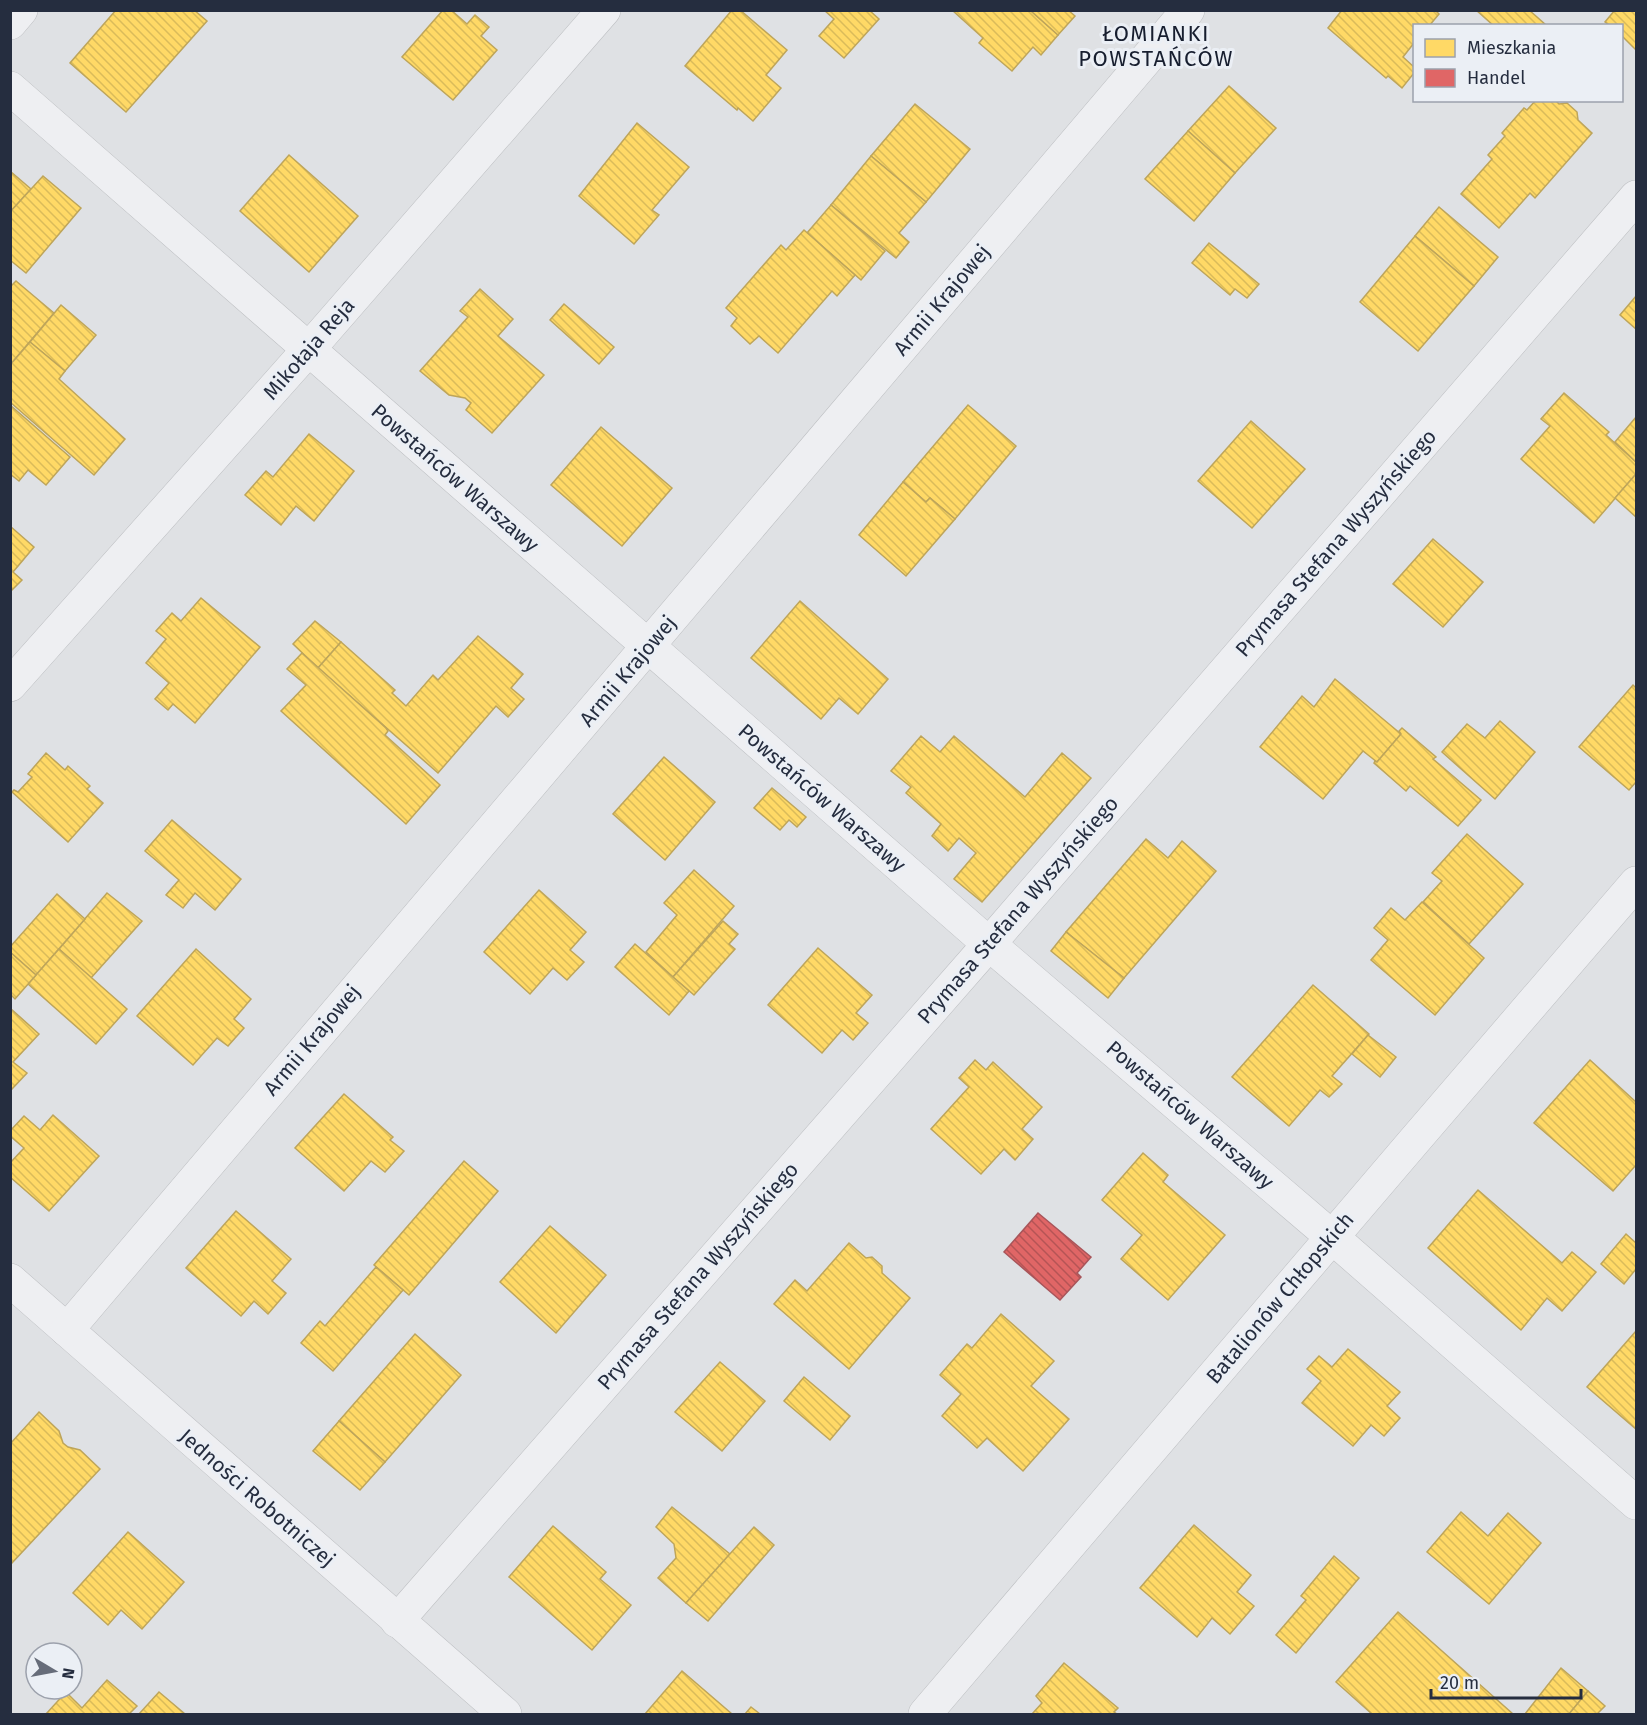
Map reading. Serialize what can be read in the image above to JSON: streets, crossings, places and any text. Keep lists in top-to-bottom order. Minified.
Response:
{"streets":{"street":["Armii Krajowej","Mikołaja Reja","Powstańców Warszawy","Prymasa Stefana Wyszyńskiego","Batalionów Chłopskich","Jedności Robotniczej"]},"crossings":[["Armii Krajowej","Powstańców Warszawy"],["Armii Krajowej","Jedności Robotniczej"],["Mikołaja Reja","Powstańców Warszawy"],["Powstańców Warszawy","Prymasa Stefana Wyszyńskiego"],["Powstańców Warszawy","Batalionów Chłopskich"],["Prymasa Stefana Wyszyńskiego","Jedności Robotniczej"]],"districts":["ŁOMIANKI POWSTAŃCÓW"],"legend":["Mieszkania","Handel"],"scale_bar":"20 m","north":"right"}
